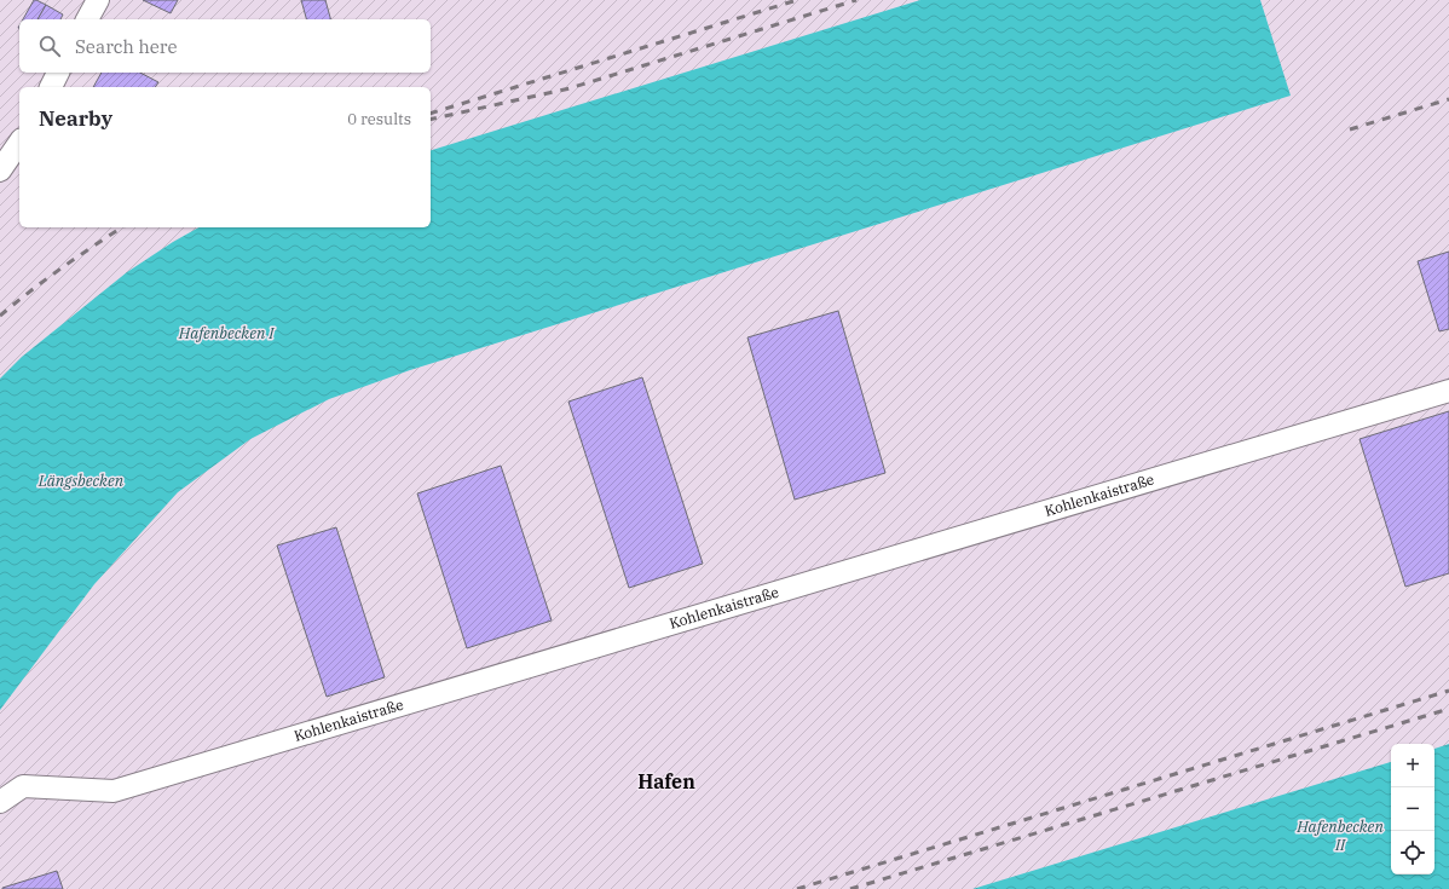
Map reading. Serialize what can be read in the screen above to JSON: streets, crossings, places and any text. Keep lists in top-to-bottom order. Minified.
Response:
{"streets":{"street":["Kohlenkaistraße"]},"districts":["Hafen"],"water":["Hafenbecken I","Längsbecken","Hafenbecken II"],"page":{"search":"Search here","heading":["Nearby","0 results"],"map_buttons":["+","−"]}}
